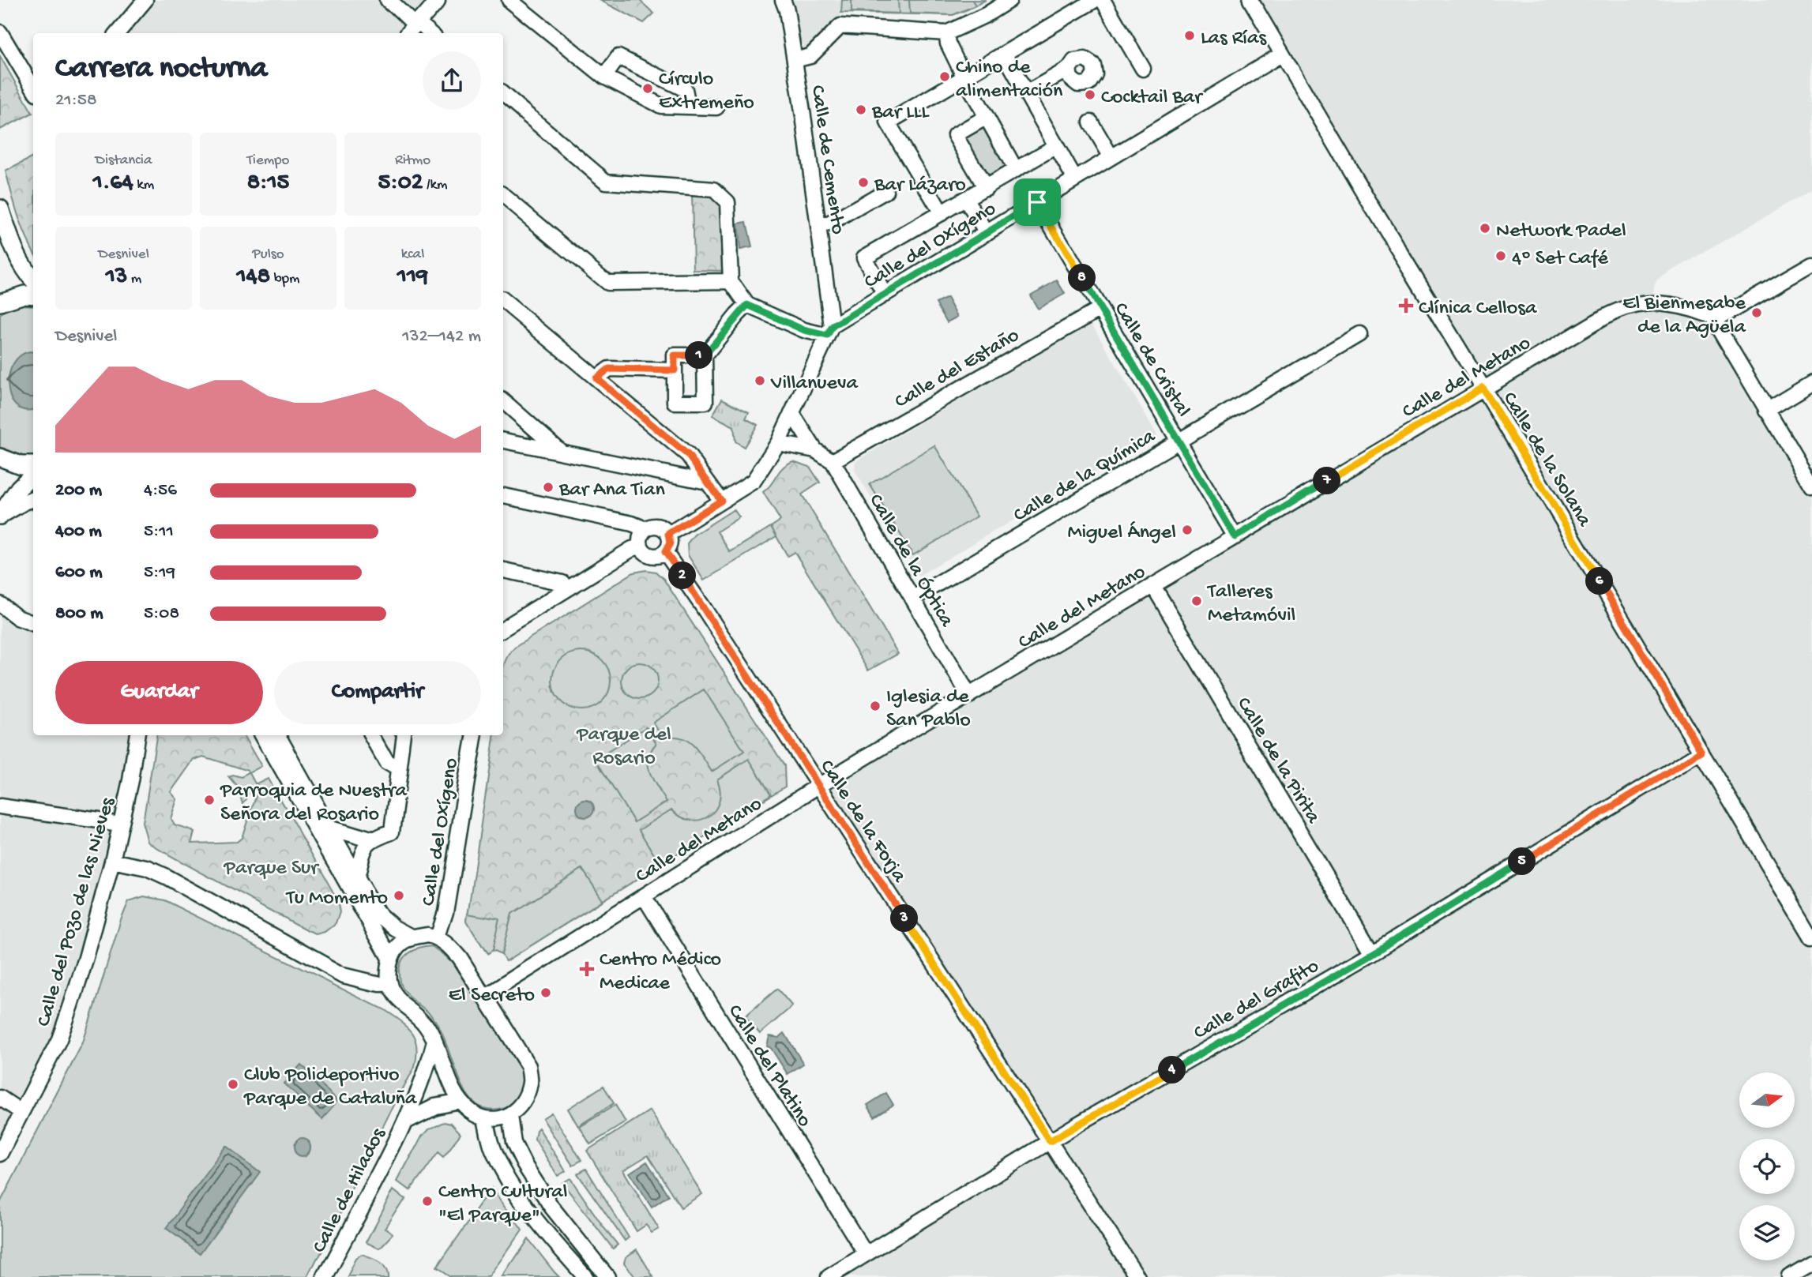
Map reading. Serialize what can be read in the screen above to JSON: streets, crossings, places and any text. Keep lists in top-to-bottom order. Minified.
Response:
{"streets":{"street":["Calle de Cemento","Calle del Oxígeno","Calle de Cristal","Calle del Estaño","Calle del Metano","Calle de la Solana","Calle de la Química","Calle de la Óptica","Calle de la Pirita","Calle de la Forja","Calle del Pozo de las Nieves","Calle del Grafito","Calle del Platino","Calle de Hilados"]},"crossings":[["Calle de Cemento","Calle del Oxígeno"],["Calle del Oxígeno","Calle de Cristal"],["Calle del Oxígeno","Calle de la Solana"],["Calle de Cristal","Calle del Estaño"],["Calle de Cristal","Calle del Metano"],["Calle de Cristal","Calle de la Química"],["Calle del Estaño","Calle de la Óptica"],["Calle del Metano","Calle de la Solana"],["Calle del Metano","Calle de la Óptica"],["Calle del Metano","Calle de la Pirita"],["Calle del Metano","Calle de la Forja"],["Calle del Metano","Calle del Platino"],["Calle de la Solana","Calle del Grafito"],["Calle de la Química","Calle de la Óptica"],["Calle de la Pirita","Calle del Grafito"],["Calle de la Forja","Calle del Grafito"],["Calle del Grafito","Calle del Platino"]],"parks":["Parque del Rosario","Parque Sur"],"places":{"other":["Las Rías","Chino de alimentación","Círculo Extremeño","Cocktail Bar","Bar LLL","Bar Lázaro","Network Padel","4º Set Café","El Bienmesabe de la Agüela","Villanueva","Bar Ana Tian","Miguel Ángel","Talleres Metamóvil","Iglesia de San Pablo","Parroquia de Nuestra Señora del Rosario","Tu Momento","El Secreto","Club Polideportivo Parque de Cataluña","Centro Cultural \"El Parque\""],"health":["Clínica Cellosa","Centro Médico Medicae"]},"north":"right","page":{"heading":["Carrera nocturna","21:58"],"stats":[["Distancia","1.64 km"],["Tiempo","8:15"],["Ritmo","5:02 /km"],["Desnivel","13 m"],["Pulso","148 bpm"],["kcal","119"]],"pins":["8","1","7","2","6","5","3","4"],"chart":["Desnivel","132–142 m"],"list":[{"name":"200 m","note":"4:56"},{"name":"400 m","note":"5:11"},{"name":"600 m","note":"5:19"},{"name":"800 m","note":"5:08"}],"buttons":["Guardar","Compartir"]}}
